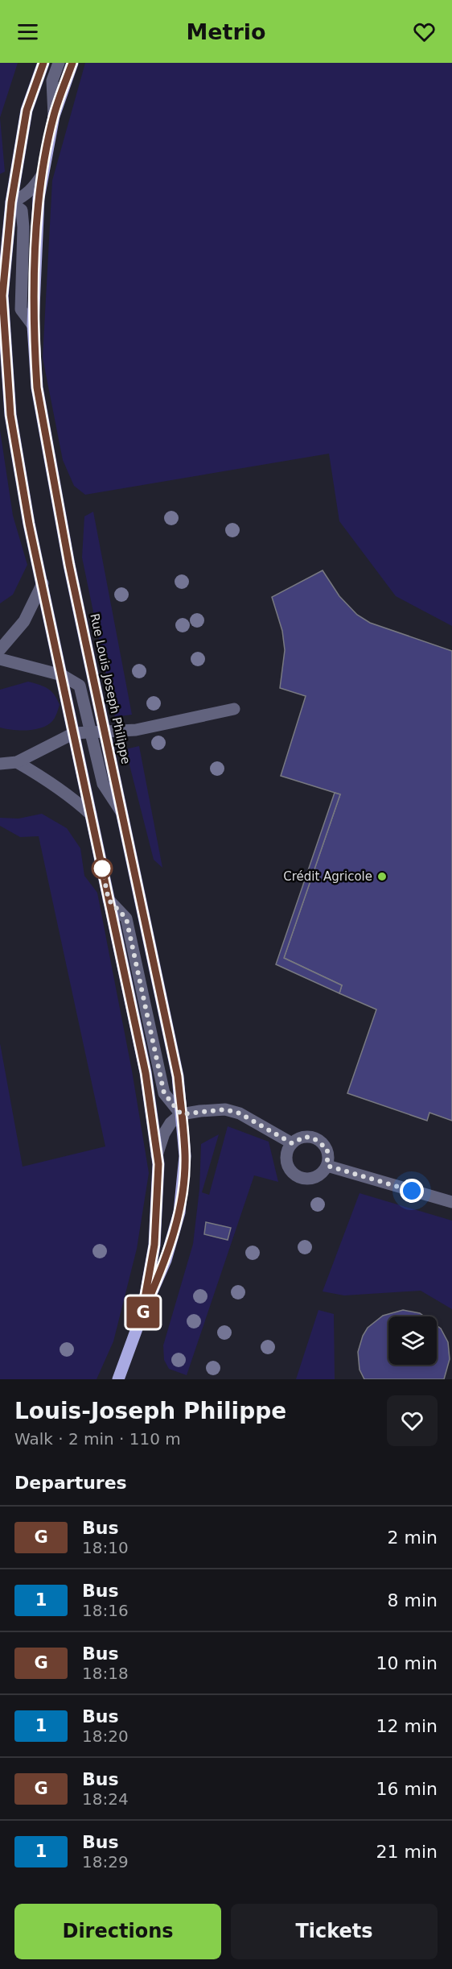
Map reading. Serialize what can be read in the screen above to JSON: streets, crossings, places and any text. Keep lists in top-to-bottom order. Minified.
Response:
{"streets":{"main road":["Rue Louis Joseph Philippe"]},"places":["Crédit Agricole"],"lines":["bus line G"],"page":{"header":"Metrio","on_map":"G","heading":[["Louis-Joseph Philippe","Walk · 2 min · 110 m"],"Departures"],"list":[{"mark":"G","name":"Bus","note":"18:10","value":"2 min"},{"mark":"1","name":"Bus","note":"18:16","value":"8 min"},{"mark":"G","name":"Bus","note":"18:18","value":"10 min"},{"mark":"1","name":"Bus","note":"18:20","value":"12 min"},{"mark":"G","name":"Bus","note":"18:24","value":"16 min"},{"mark":"1","name":"Bus","note":"18:29","value":"21 min"}],"buttons":["Directions","Tickets"]}}
